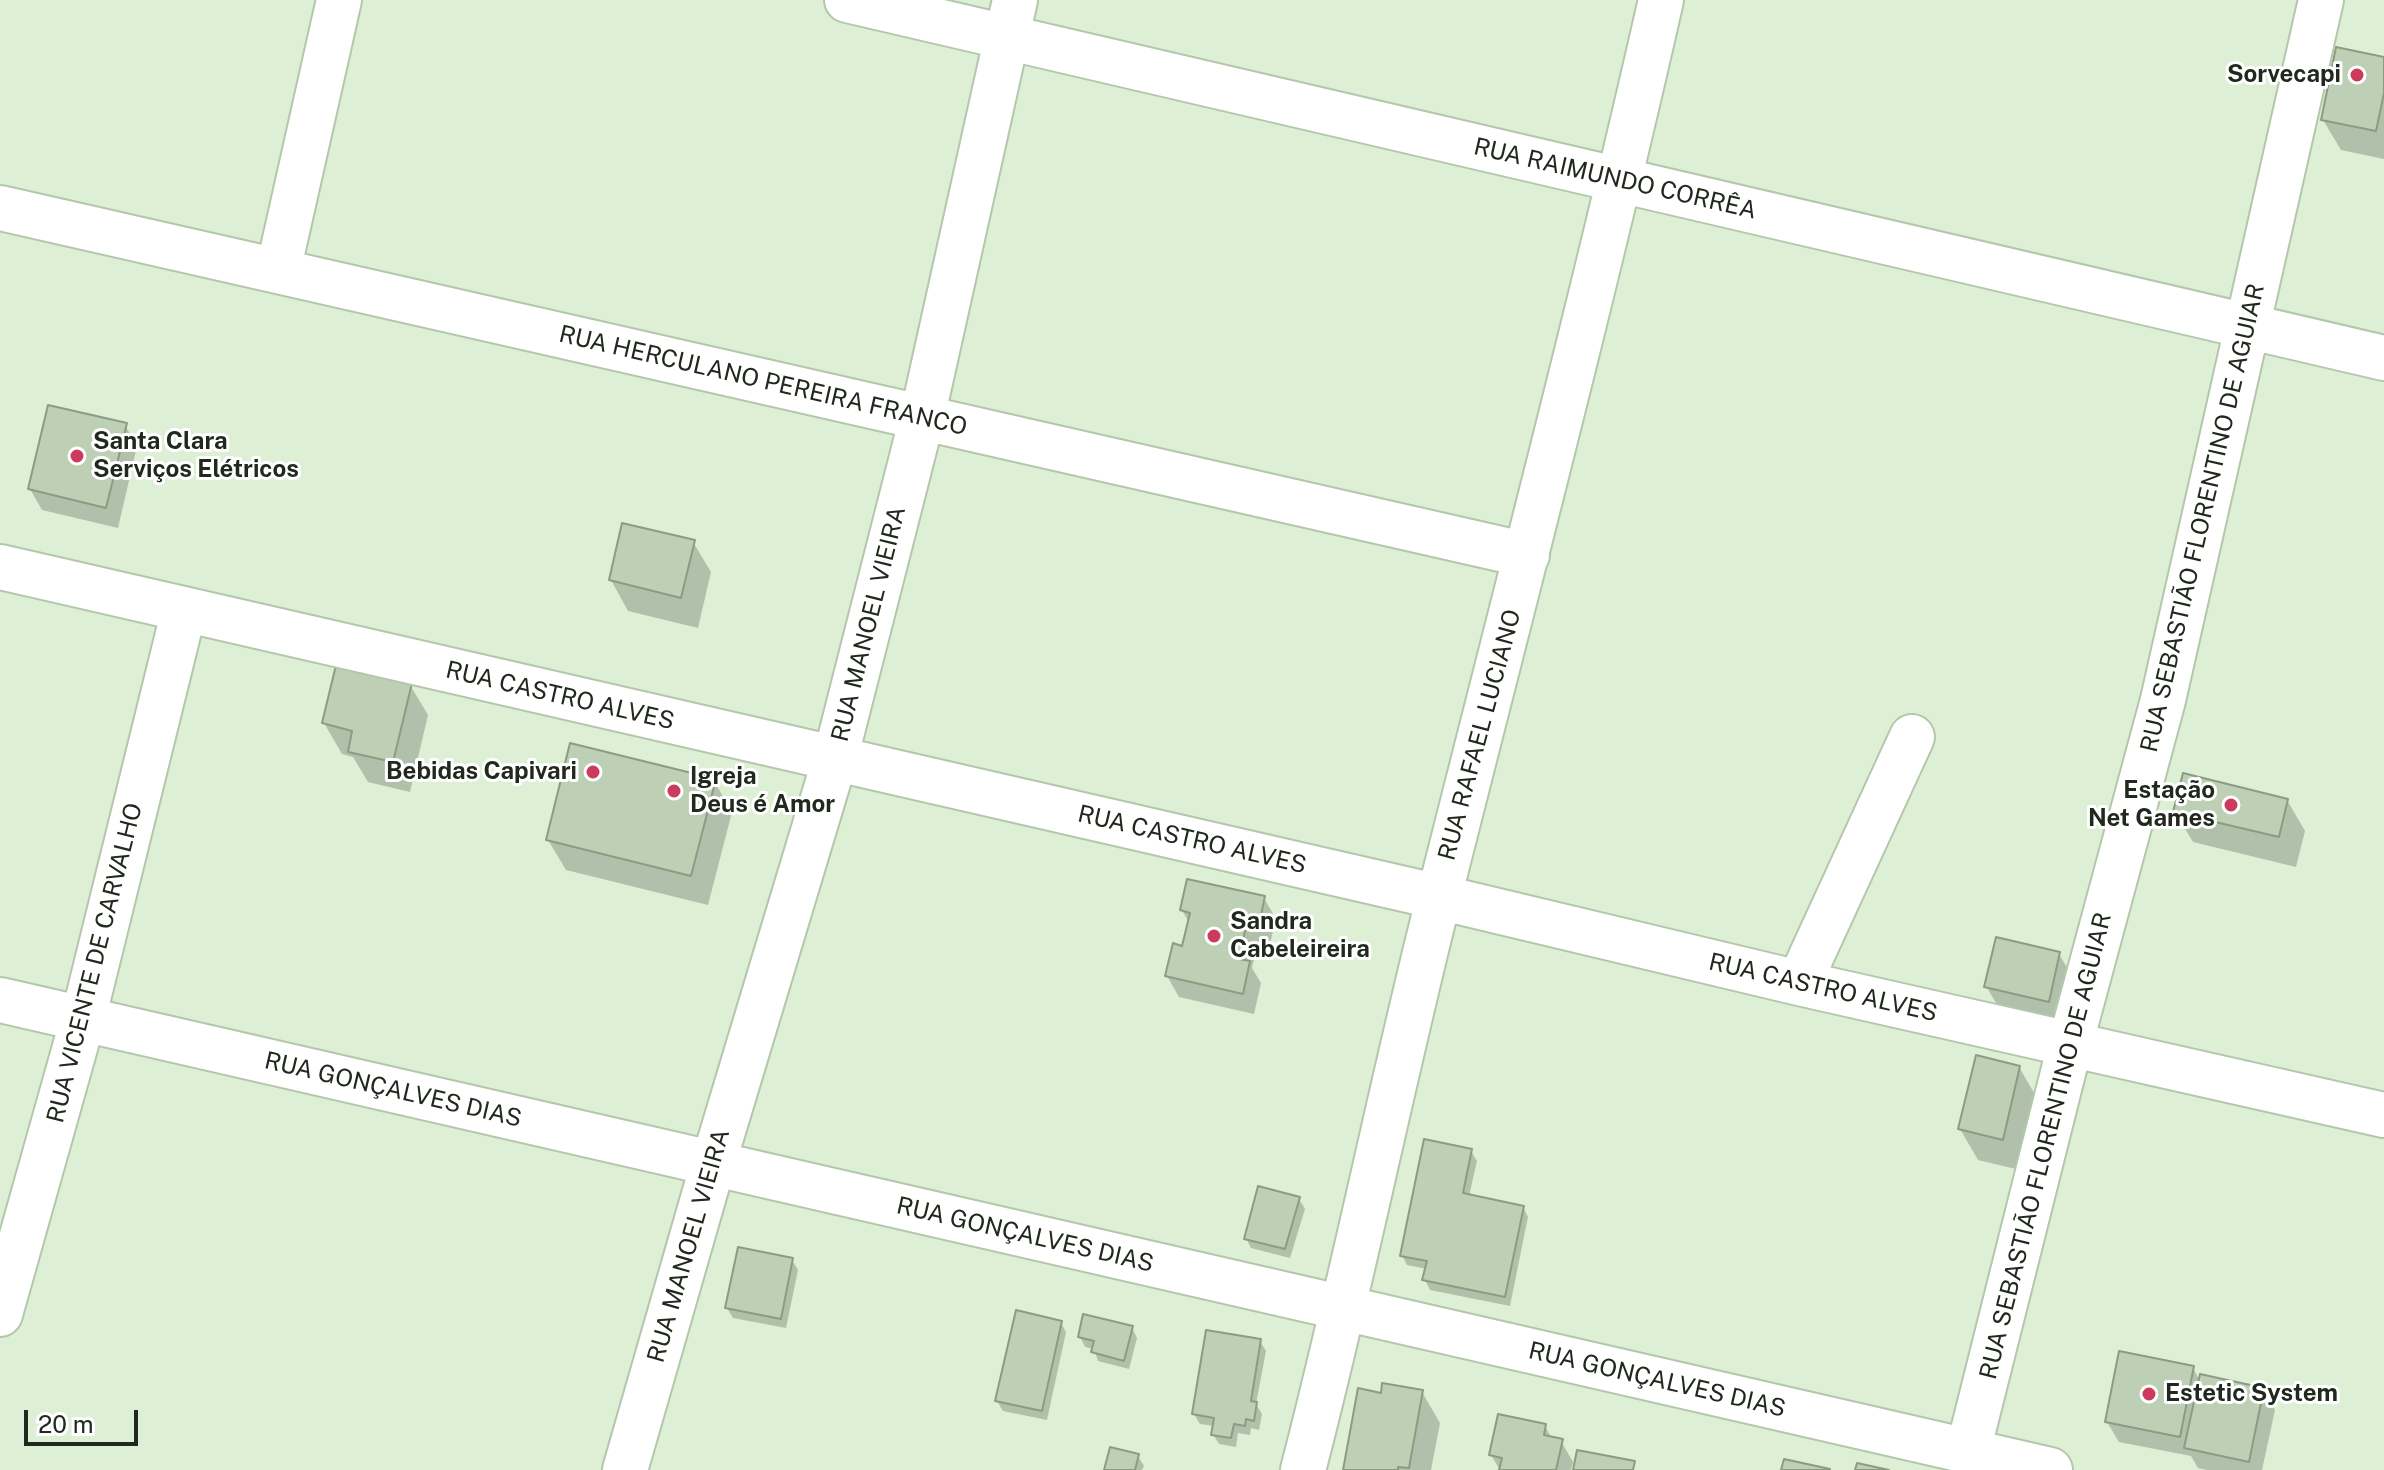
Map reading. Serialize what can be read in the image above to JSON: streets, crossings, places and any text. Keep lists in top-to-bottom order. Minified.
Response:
{"streets":{"street":["RUA RAIMUNDO CORRÊA","RUA HERCULANO PEREIRA FRANCO","RUA SEBASTIÃO FLORENTINO DE AGUIAR","RUA MANOEL VIEIRA","RUA CASTRO ALVES","RUA RAFAEL LUCIANO","RUA VICENTE DE CARVALHO","RUA GONÇALVES DIAS"]},"crossings":[["RUA RAIMUNDO CORRÊA","RUA SEBASTIÃO FLORENTINO DE AGUIAR"],["RUA RAIMUNDO CORRÊA","RUA MANOEL VIEIRA"],["RUA RAIMUNDO CORRÊA","RUA RAFAEL LUCIANO"],["RUA HERCULANO PEREIRA FRANCO","RUA MANOEL VIEIRA"],["RUA HERCULANO PEREIRA FRANCO","RUA RAFAEL LUCIANO"],["RUA SEBASTIÃO FLORENTINO DE AGUIAR","RUA CASTRO ALVES"],["RUA SEBASTIÃO FLORENTINO DE AGUIAR","RUA GONÇALVES DIAS"],["RUA MANOEL VIEIRA","RUA CASTRO ALVES"],["RUA MANOEL VIEIRA","RUA GONÇALVES DIAS"],["RUA CASTRO ALVES","RUA RAFAEL LUCIANO"],["RUA CASTRO ALVES","RUA VICENTE DE CARVALHO"],["RUA RAFAEL LUCIANO","RUA GONÇALVES DIAS"],["RUA VICENTE DE CARVALHO","RUA GONÇALVES DIAS"]],"places":["Sorvecapi","Santa Clara Serviços Elétricos","Bebidas Capivari","Igreja Deus é Amor","Estação Net Games","Sandra Cabeleireira","Estetic System"],"scale_bar":"20 m"}
